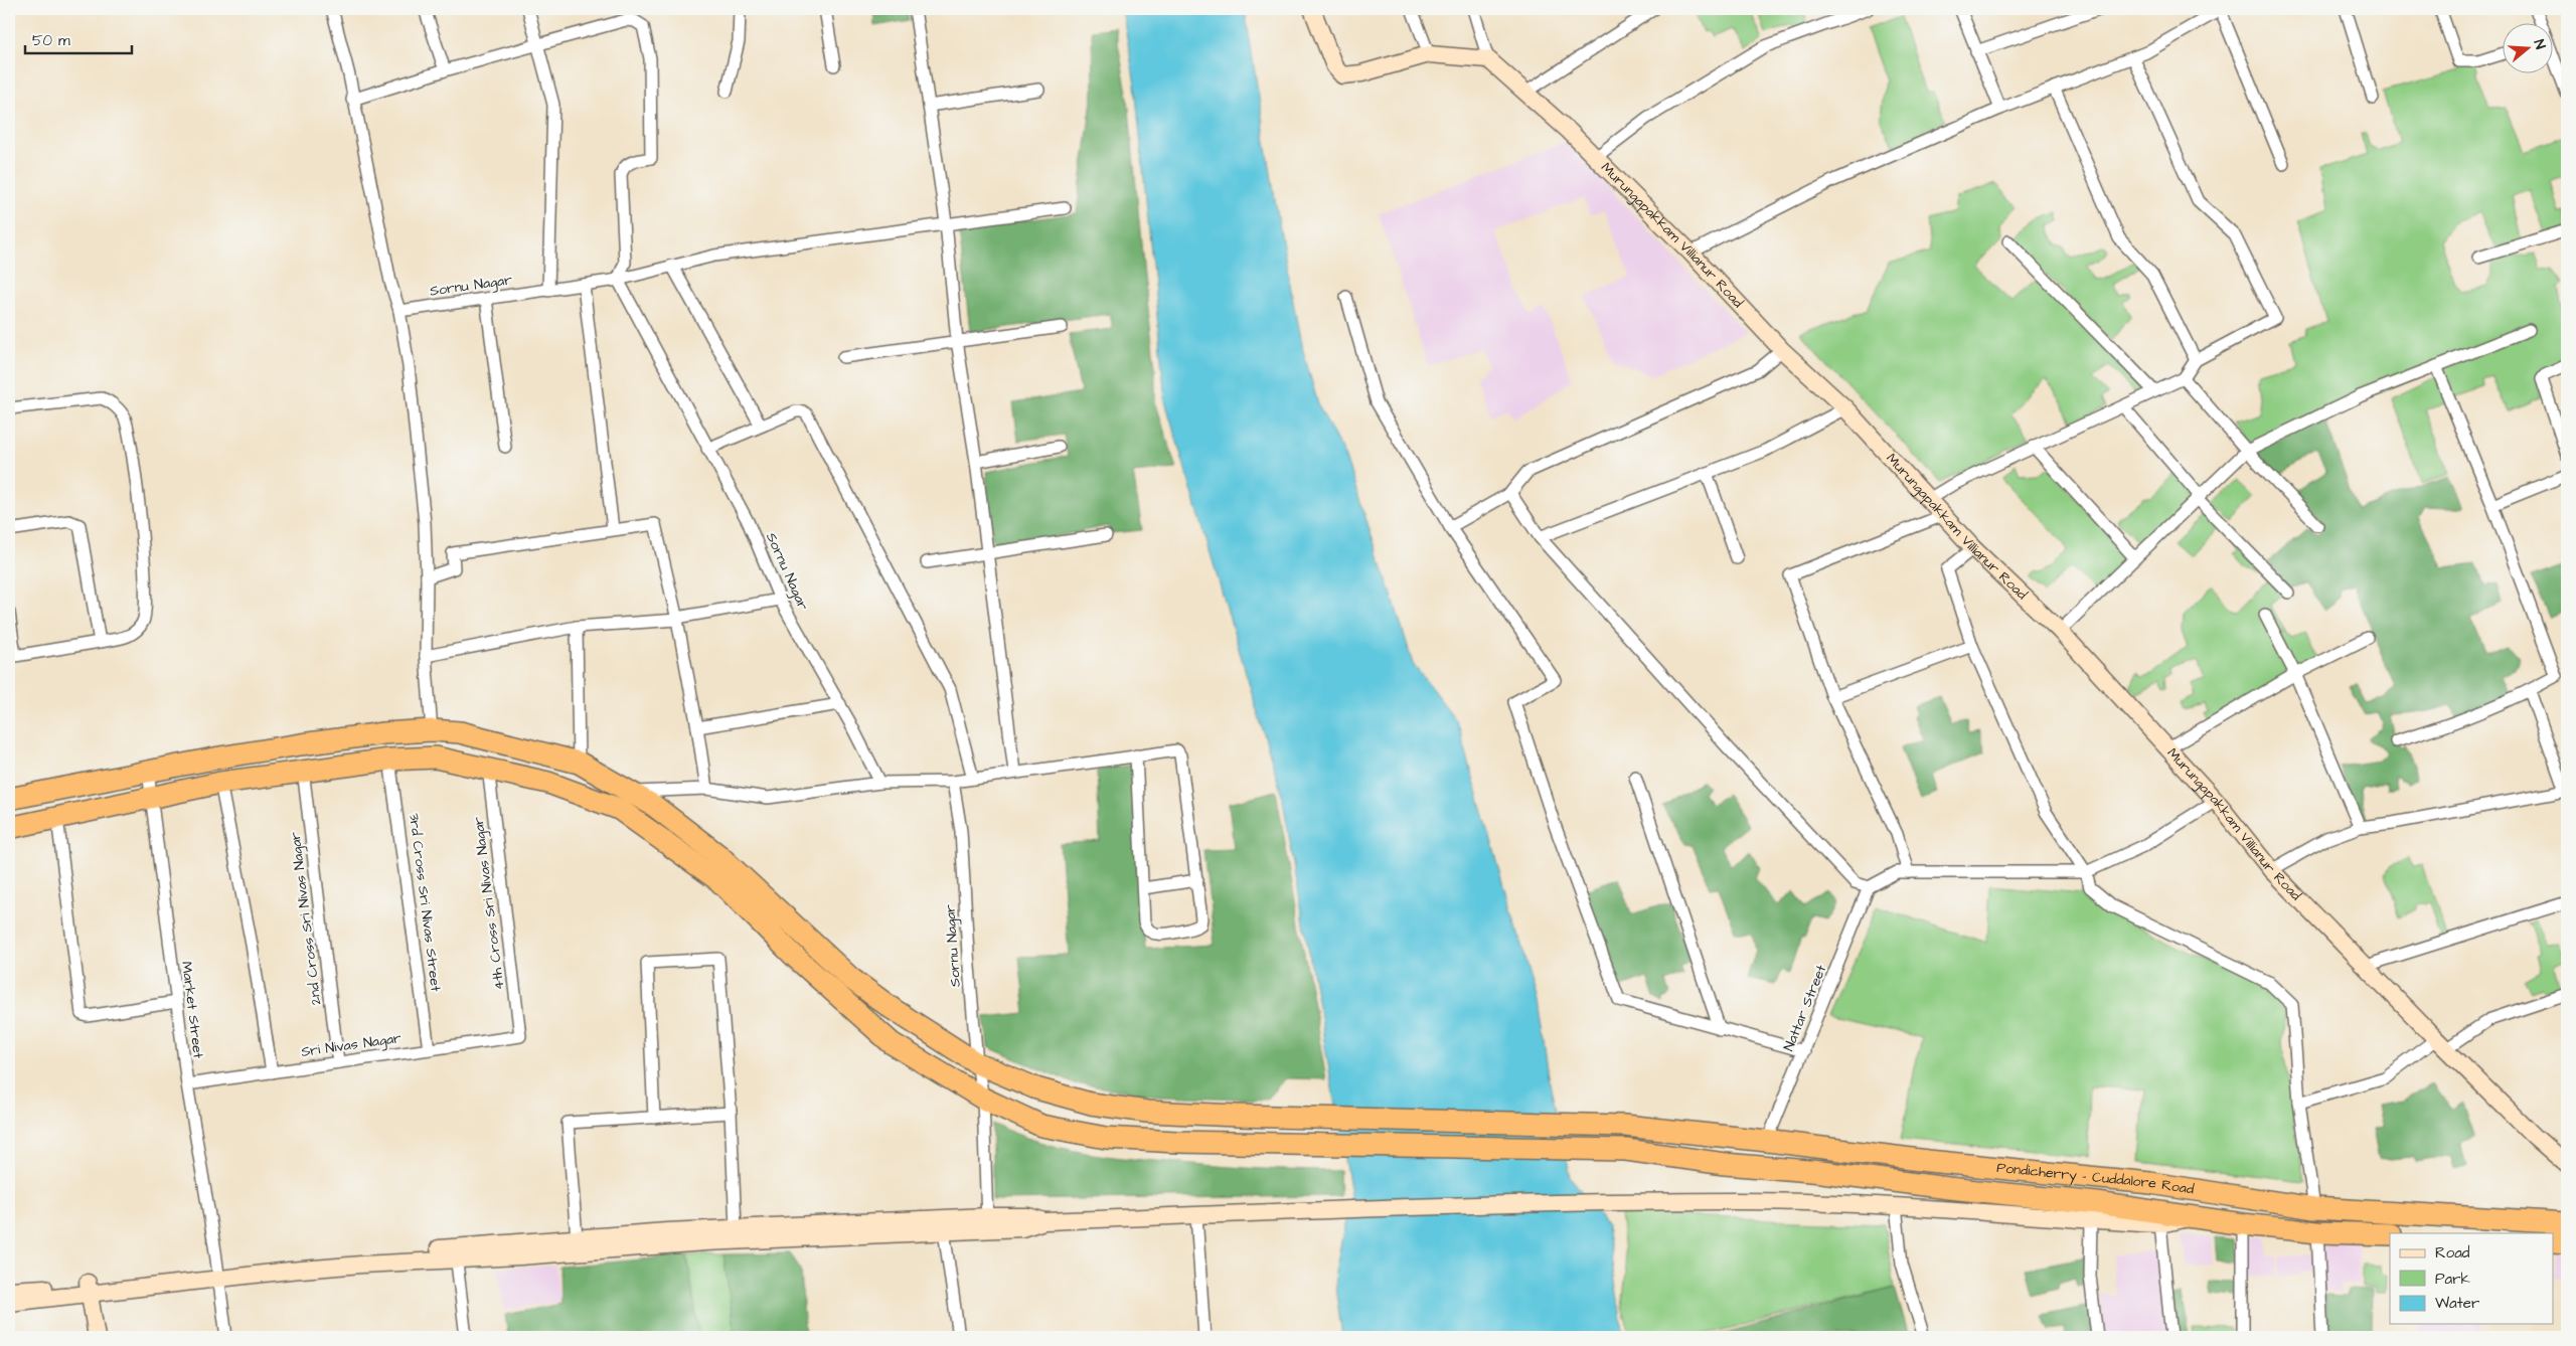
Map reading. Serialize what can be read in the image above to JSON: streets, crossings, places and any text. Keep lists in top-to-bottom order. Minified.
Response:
{"streets":{"highway":["Pondicherry - Cuddalore Road"],"street":["Murungapakkam Villianur Road","Sornu Nagar","3rd Cross Sri Nivas Street","4th Cross Sri Nivas Nagar","2nd Cross Sri Nivas Nagar","Nattar Street","Market Street","Sri Nivas Nagar"]},"crossings":[["Sornu Nagar","Pondicherry - Cuddalore Road"],["3rd Cross Sri Nivas Street","Sri Nivas Nagar"],["3rd Cross Sri Nivas Street","Pondicherry - Cuddalore Road"],["4th Cross Sri Nivas Nagar","Sri Nivas Nagar"],["4th Cross Sri Nivas Nagar","Pondicherry - Cuddalore Road"],["2nd Cross Sri Nivas Nagar","Sri Nivas Nagar"],["2nd Cross Sri Nivas Nagar","Pondicherry - Cuddalore Road"],["Nattar Street","Pondicherry - Cuddalore Road"],["Market Street","Sri Nivas Nagar"],["Market Street","Pondicherry - Cuddalore Road"]],"legend":["Road","Park","Water"],"scale_bar":"50 m","north":"right"}
